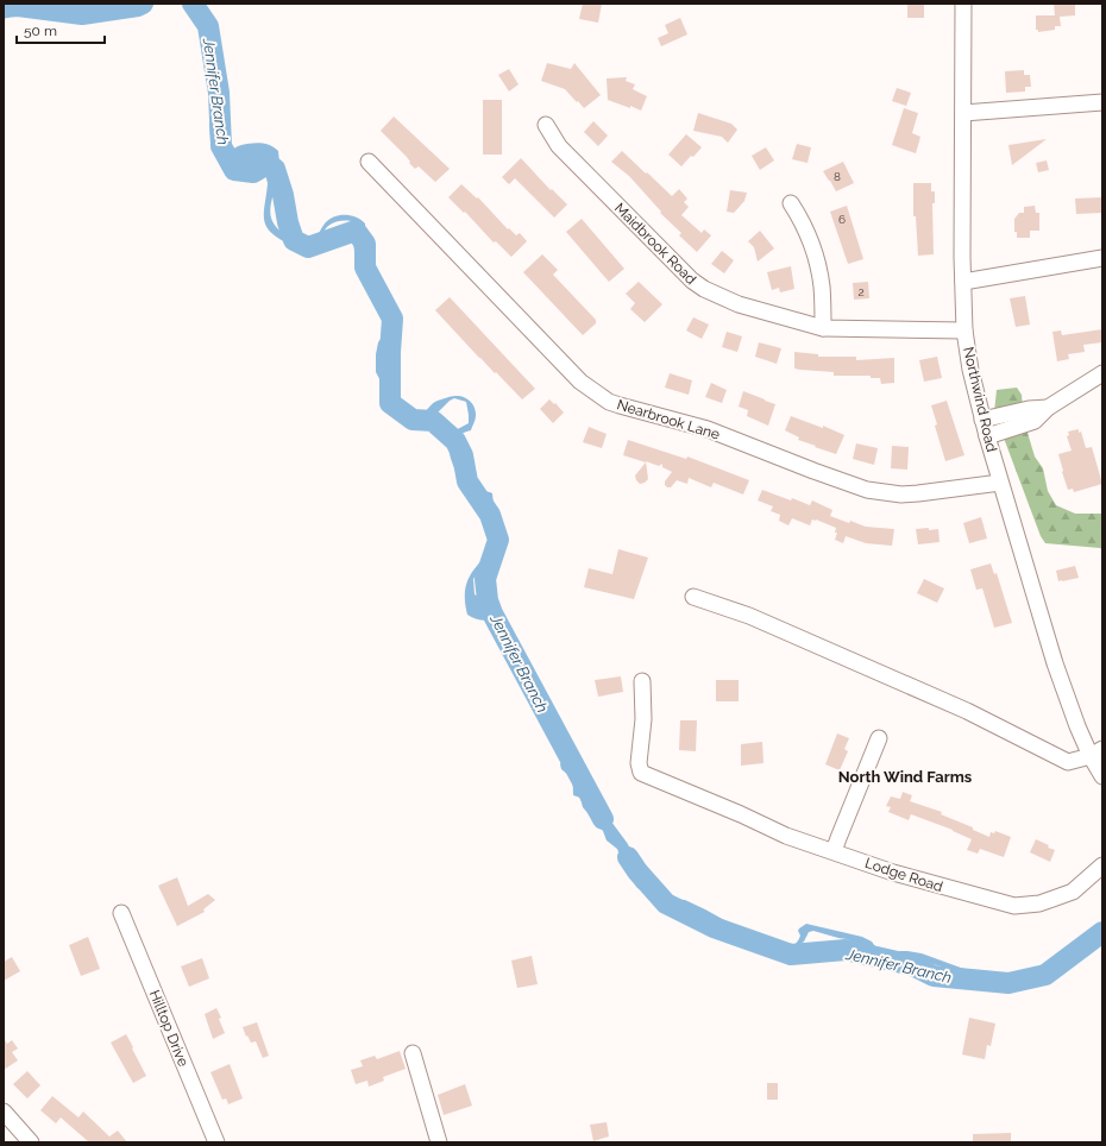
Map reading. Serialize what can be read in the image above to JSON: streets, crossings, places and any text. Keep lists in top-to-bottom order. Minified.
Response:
{"streets":{"street":["Maidbrook Road","Northwind Road","Nearbrook Lane","Lodge Road","Hilltop Drive"]},"crossings":[["Maidbrook Road","Northwind Road"],["Northwind Road","Nearbrook Lane"]],"districts":["North Wind Farms"],"water":["Jennifer Branch"],"house_numbers":["8","6","2"],"scale_bar":"50 m"}
